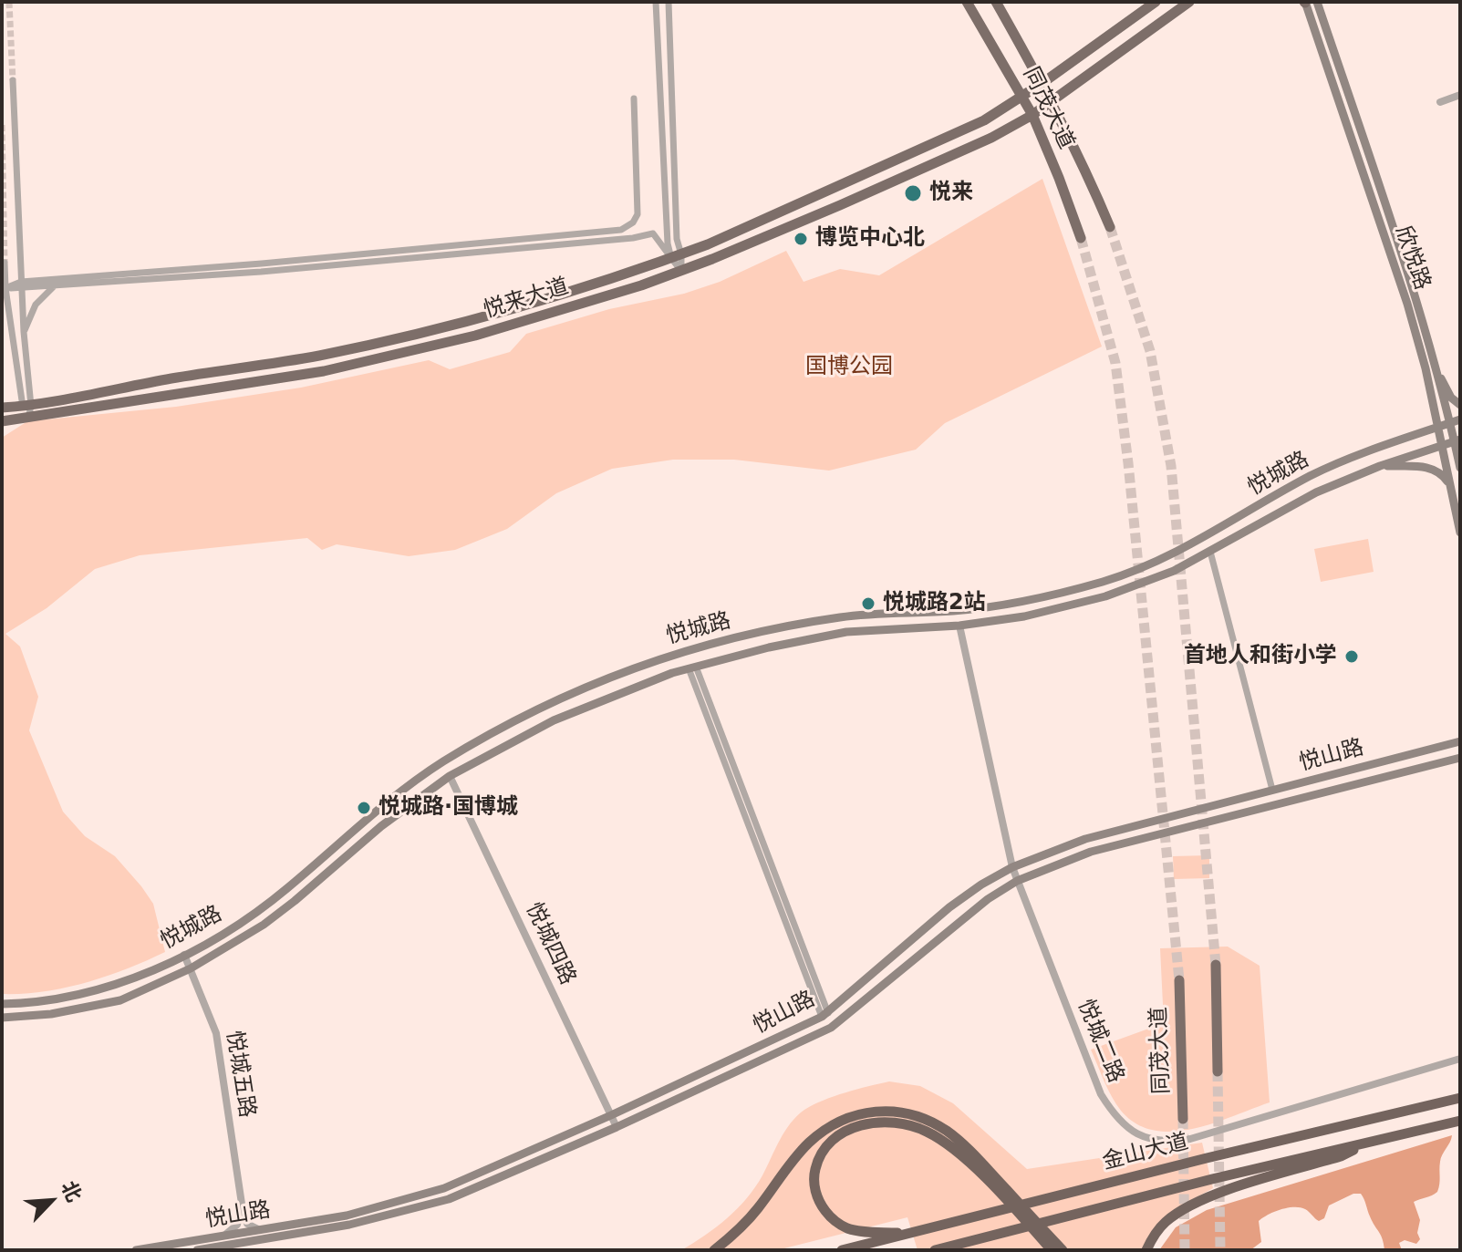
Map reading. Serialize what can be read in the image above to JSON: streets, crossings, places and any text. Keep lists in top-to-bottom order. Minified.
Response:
{"streets":{"highway":["金山大道"],"main road":["同茂大道","欣悦路","悦来大道","悦城路","悦山路"],"street":["悦城四路","悦城二路","悦城五路"]},"crossings":[["同茂大道","悦来大道"],["欣悦路","悦城路"],["悦城路","悦城四路"],["悦城路","悦城二路"],["悦城路","悦城五路"],["悦山路","悦城四路"],["悦山路","悦城二路"]],"parks":["国博公园"],"places":["悦来","博览中心北","悦城路2站","首地人和街小学","悦城路·国博城"],"north":"top right"}
